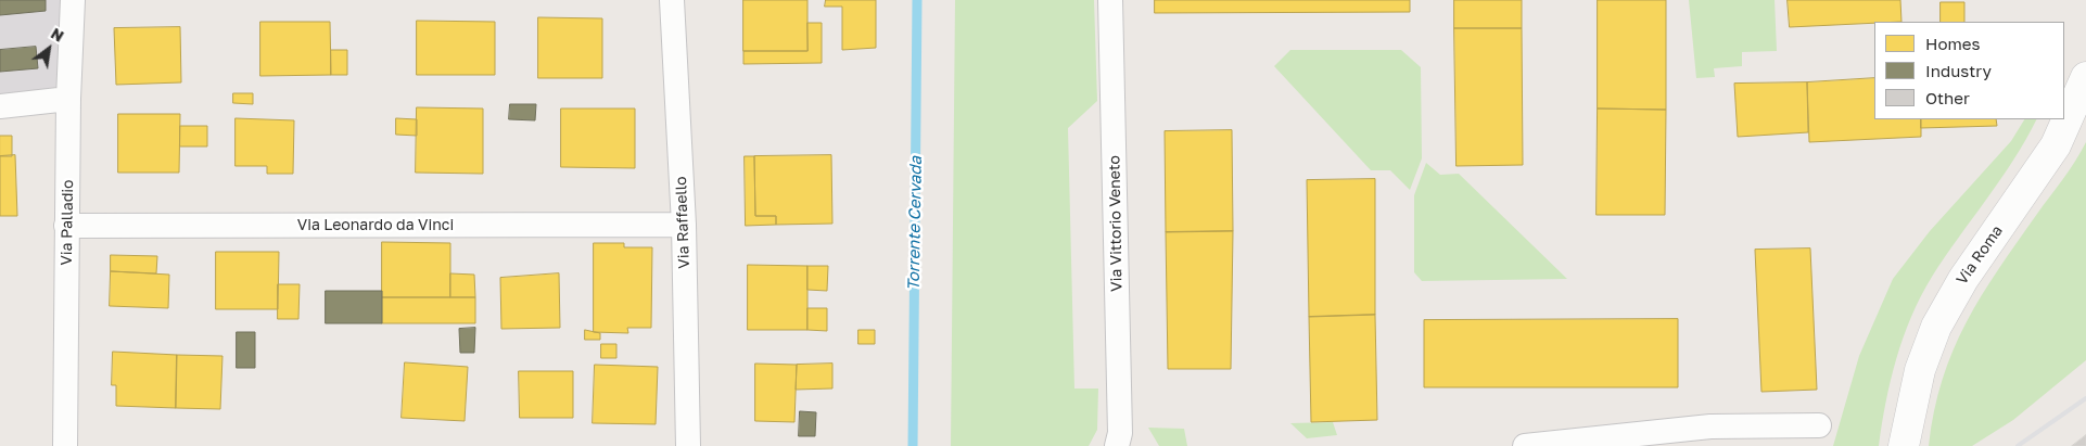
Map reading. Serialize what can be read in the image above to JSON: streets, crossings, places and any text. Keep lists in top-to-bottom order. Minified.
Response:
{"streets":{"street":["Via Palladio","Via Raffaello","Via Vittorio Veneto","Via Leonardo da Vinci","Via Roma"]},"crossings":[["Via Palladio","Via Leonardo da Vinci"],["Via Raffaello","Via Leonardo da Vinci"]],"water":["Torrente Cervada"],"legend":["Homes","Industry","Other"],"north":"top right"}
